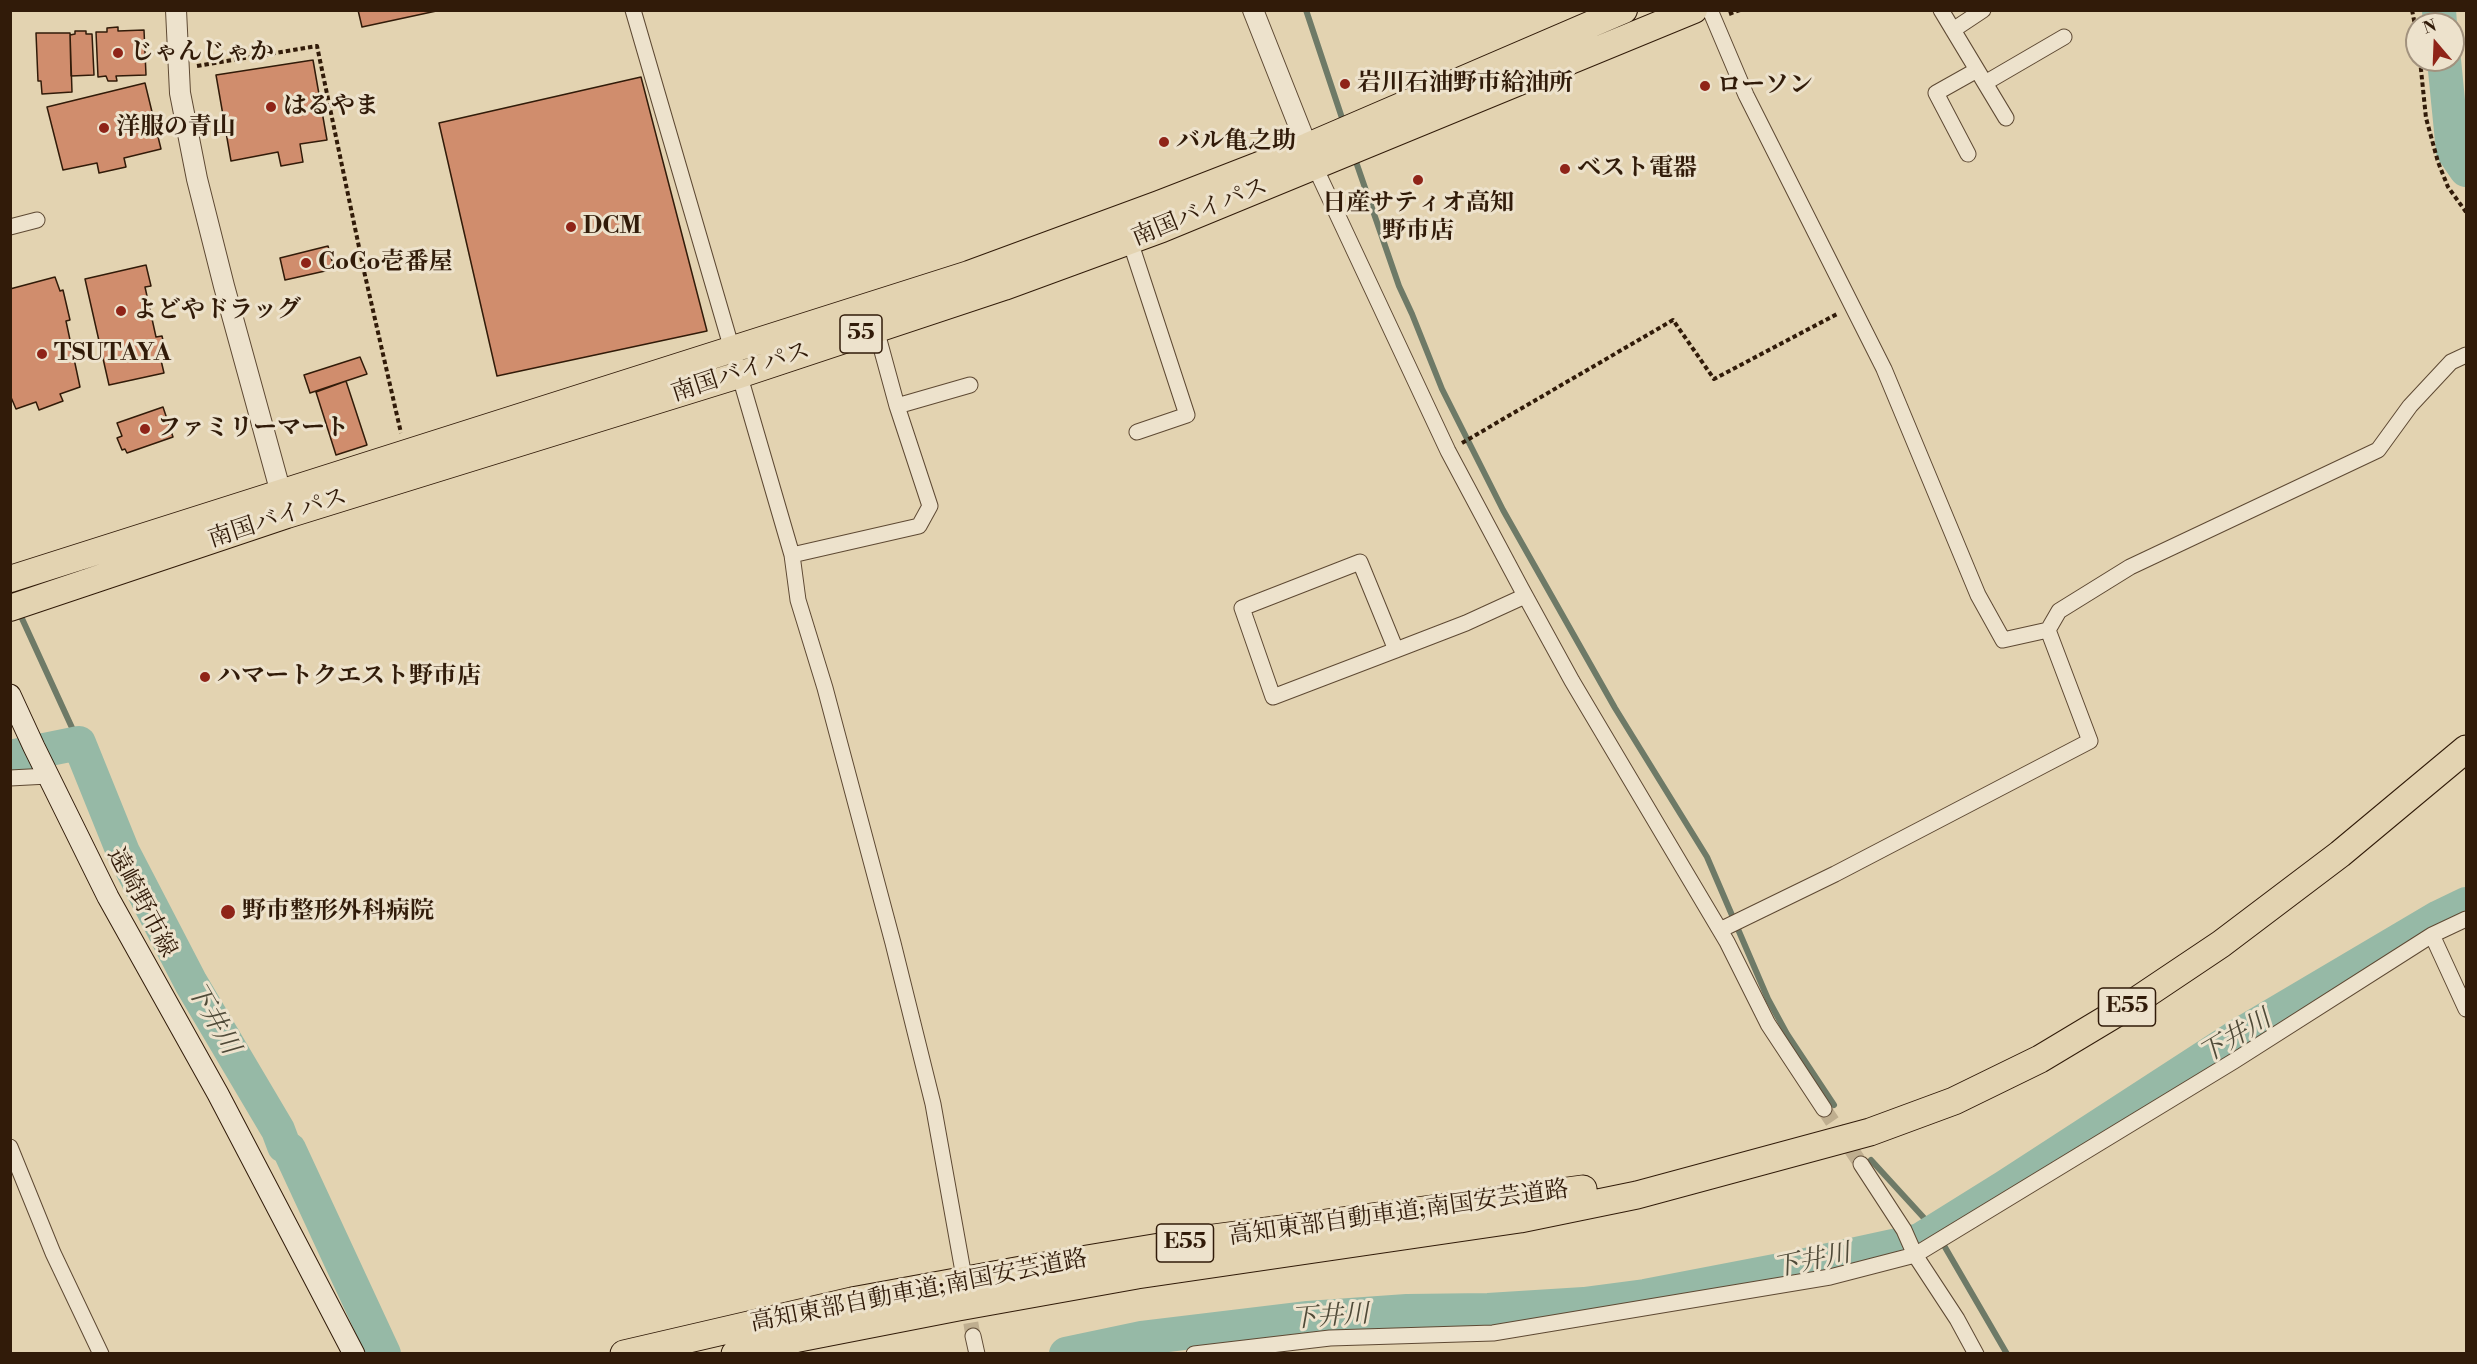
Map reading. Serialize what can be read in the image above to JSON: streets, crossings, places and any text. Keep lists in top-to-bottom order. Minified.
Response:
{"streets":{"highway":["南国バイパス","55","E55","高知東部自動車道;南国安芸道路"],"main road":["遠崎野市線"]},"water":["下井川"],"places":["じゃんじゃか","岩川石油野市給油所","ローソン","はるやま","洋服の青山","バル亀之助","ベスト電器","日産サティオ高知 野市店","DCM","CoCo壱番屋","よどやドラッグ","TSUTAYA","ファミリーマート","ハマートクエスト野市店","野市整形外科病院"],"north":"top"}
